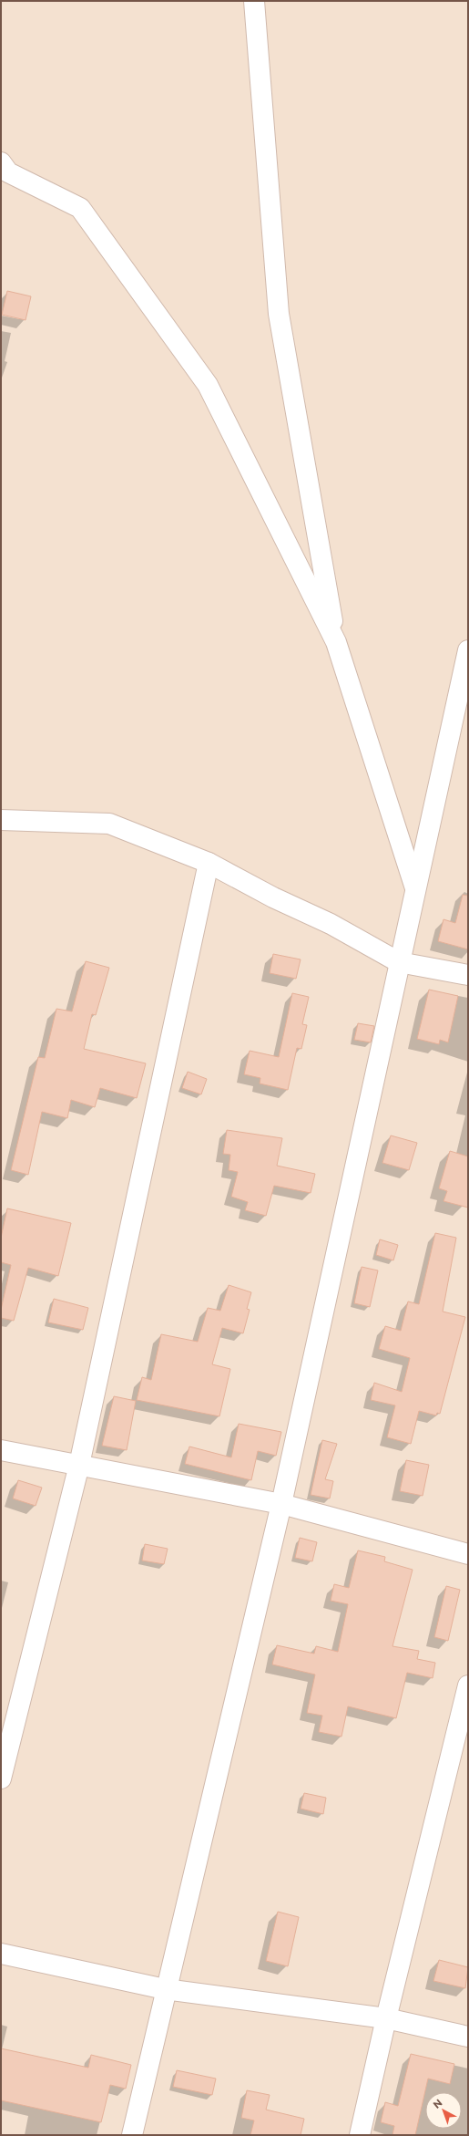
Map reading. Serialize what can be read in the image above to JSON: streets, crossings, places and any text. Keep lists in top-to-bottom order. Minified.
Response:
{"north":"top left"}
